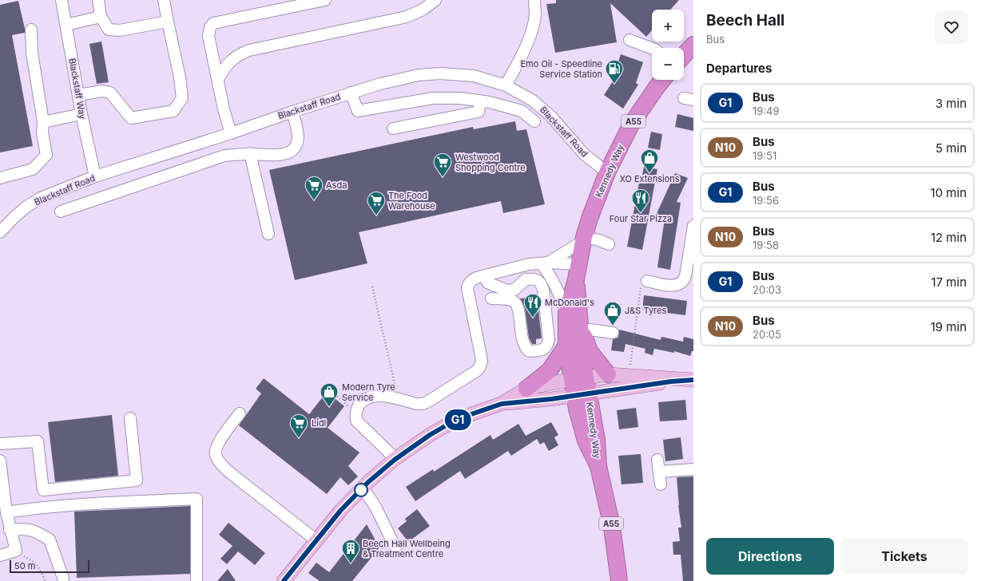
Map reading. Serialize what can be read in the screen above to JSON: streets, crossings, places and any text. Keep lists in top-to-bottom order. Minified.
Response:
{"streets":{"highway":["A55","Kennedy Way"],"street":["Blackstaff Way","Blackstaff Road"]},"crossings":[["Blackstaff Way","Blackstaff Road"],["Blackstaff Road","Kennedy Way"]],"places":{"fuel station":["Emo Oil - Speedline Service Station"],"shop":["XO Extensions","J&S Tyres","Modern Tyre Service"],"supermarket":["Westwood Shopping Centre","Asda","The Food Warehouse","Lidl"],"restaurant":["Four Star Pizza","McDonald's"],"building":["Beech Hall Wellbeing & Treatment Centre"]},"lines":["bus line G1"],"scale_bar":"50 m","page":{"on_map":"G1","heading":[["Beech Hall","Bus"],"Departures"],"map_buttons":["+","−"],"list":[{"mark":"G1","name":"Bus","note":"19:49","value":"3 min"},{"mark":"N10","name":"Bus","note":"19:51","value":"5 min"},{"mark":"G1","name":"Bus","note":"19:56","value":"10 min"},{"mark":"N10","name":"Bus","note":"19:58","value":"12 min"},{"mark":"G1","name":"Bus","note":"20:03","value":"17 min"},{"mark":"N10","name":"Bus","note":"20:05","value":"19 min"}],"buttons":["Directions","Tickets"],"scale":"50 m"}}
